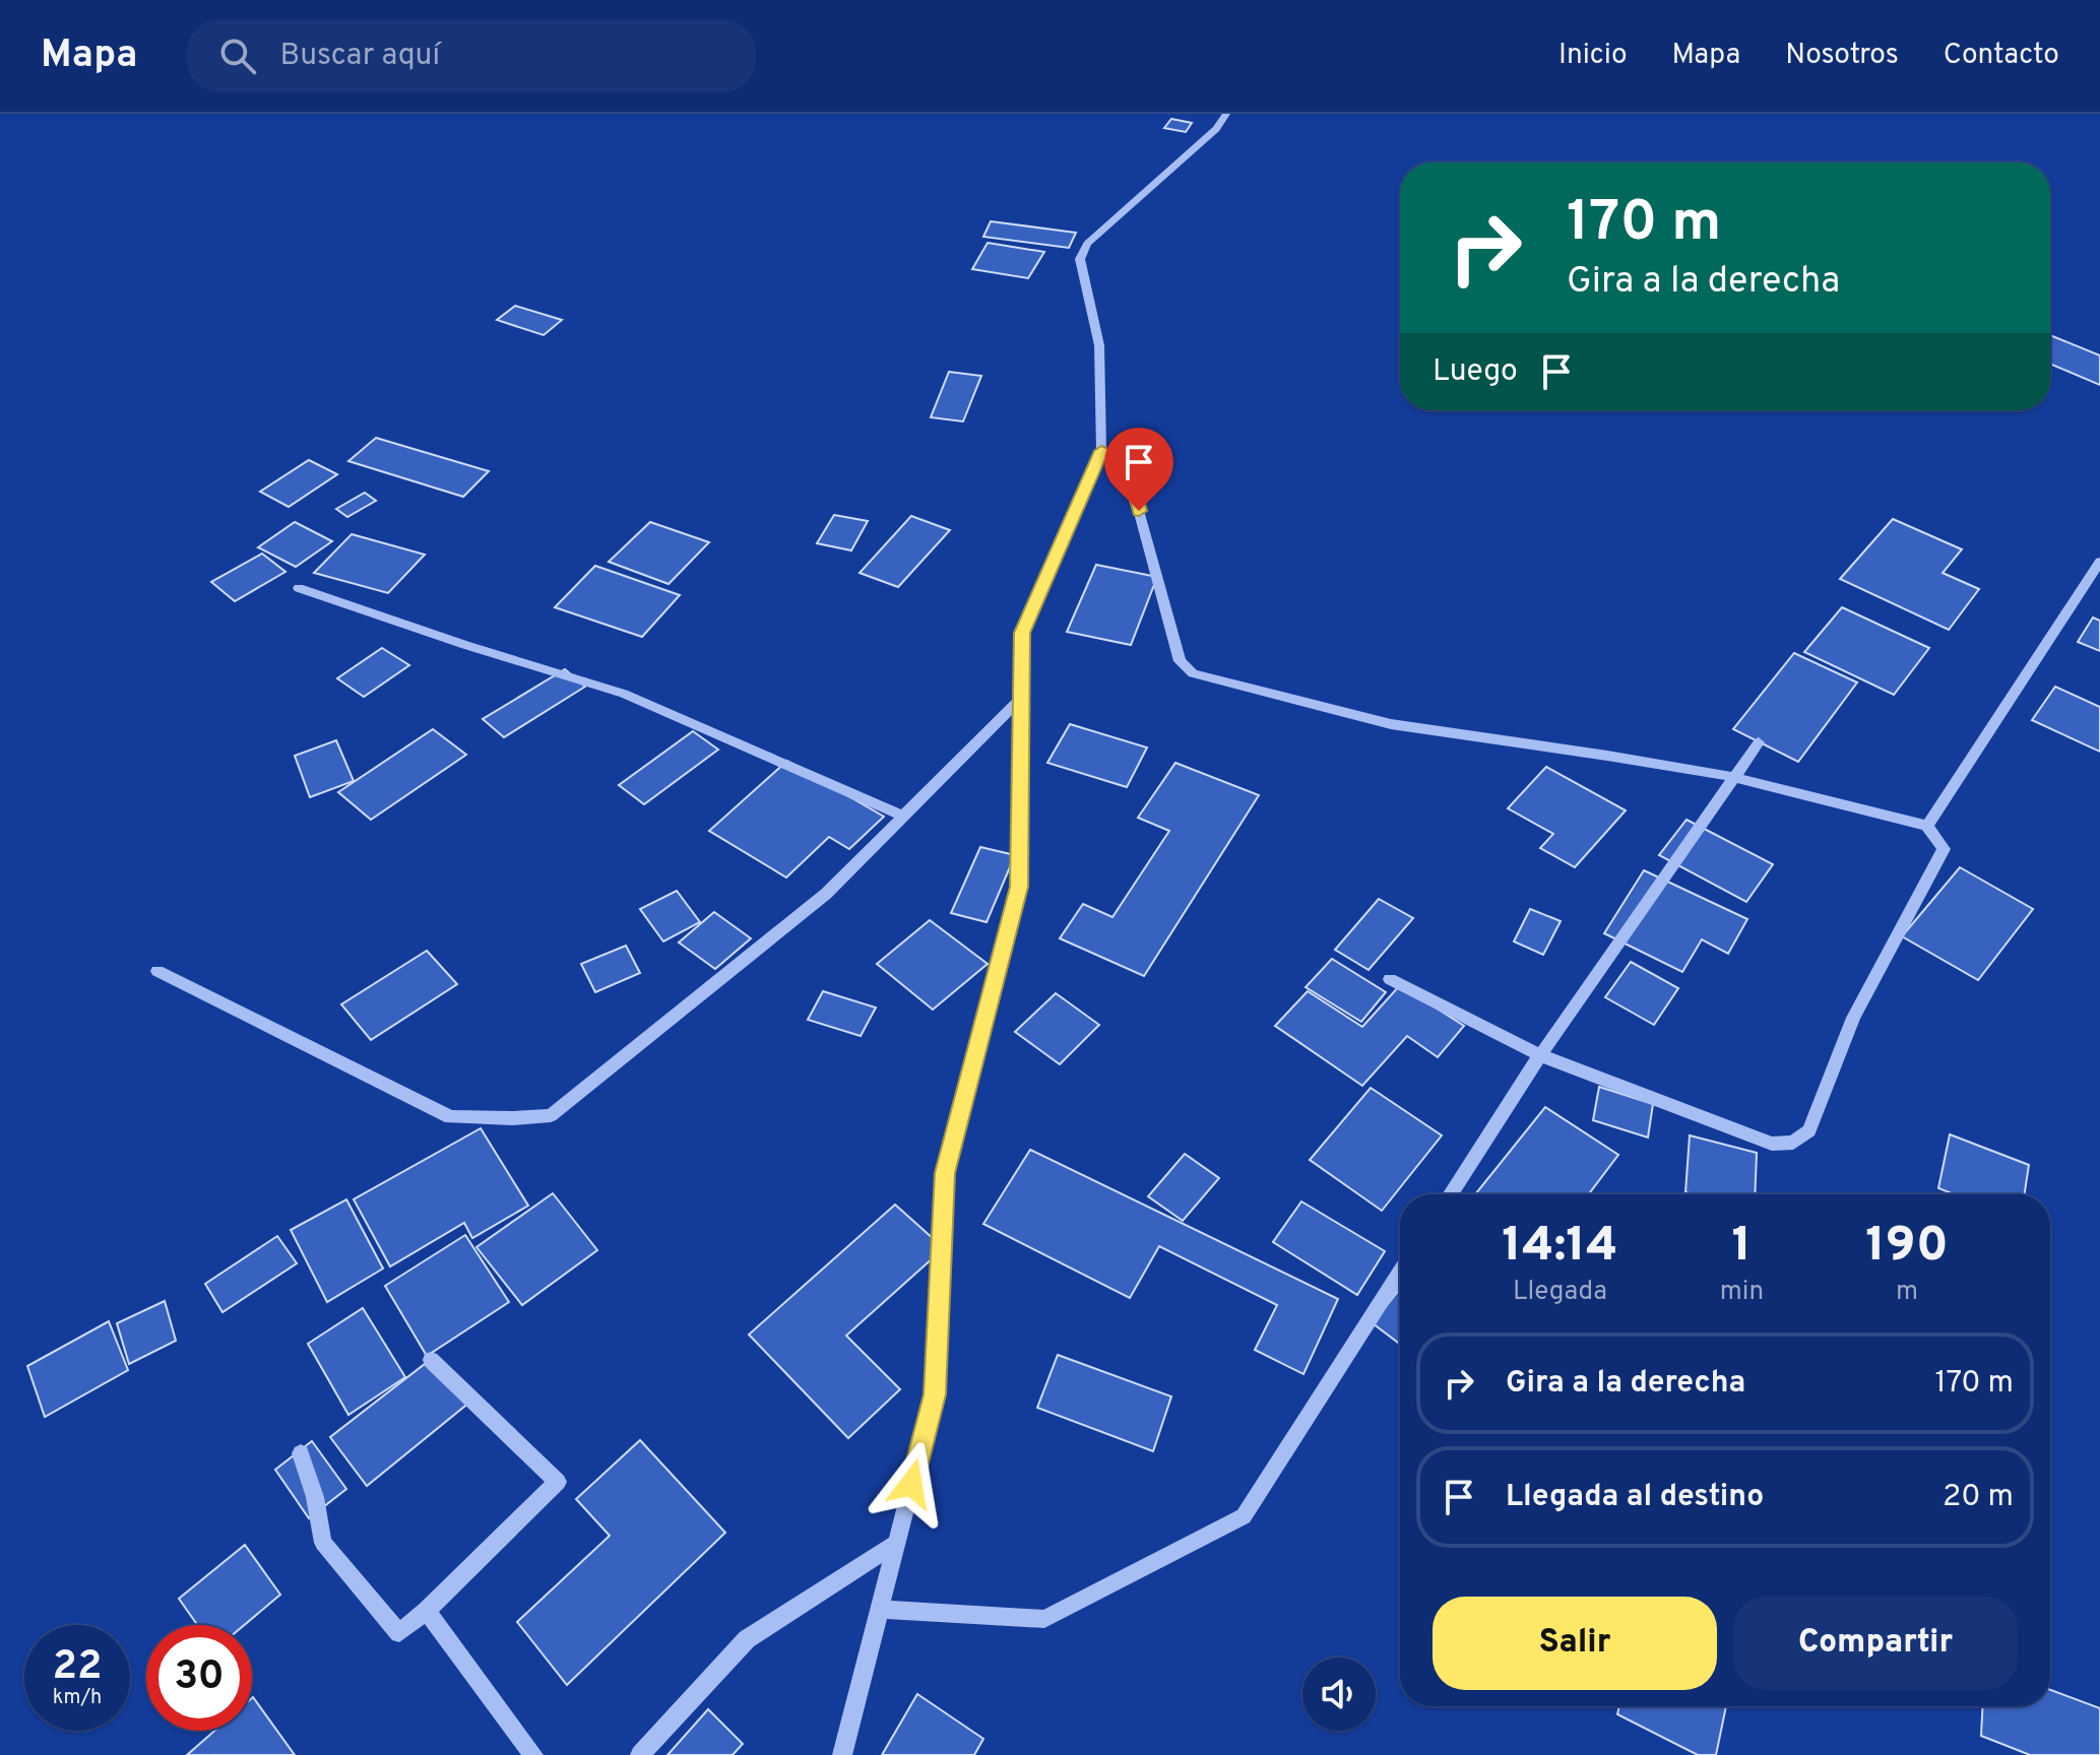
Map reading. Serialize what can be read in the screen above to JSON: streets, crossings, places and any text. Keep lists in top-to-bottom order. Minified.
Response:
{"page":{"header":"Mapa","search":"Buscar aquí","nav":["Inicio","Mapa","Nosotros","Contacto"],"turn":["170 m","Gira a la derecha"],"then":"Luego","eta":["14:14","Llegada","1","min","190","m"],"list":[{"name":"Gira a la derecha","value":"170 m"},{"name":"Llegada al destino","value":"20 m"}],"buttons":["Salir","Compartir"],"speed":"22 km/h","limit":"30"}}
